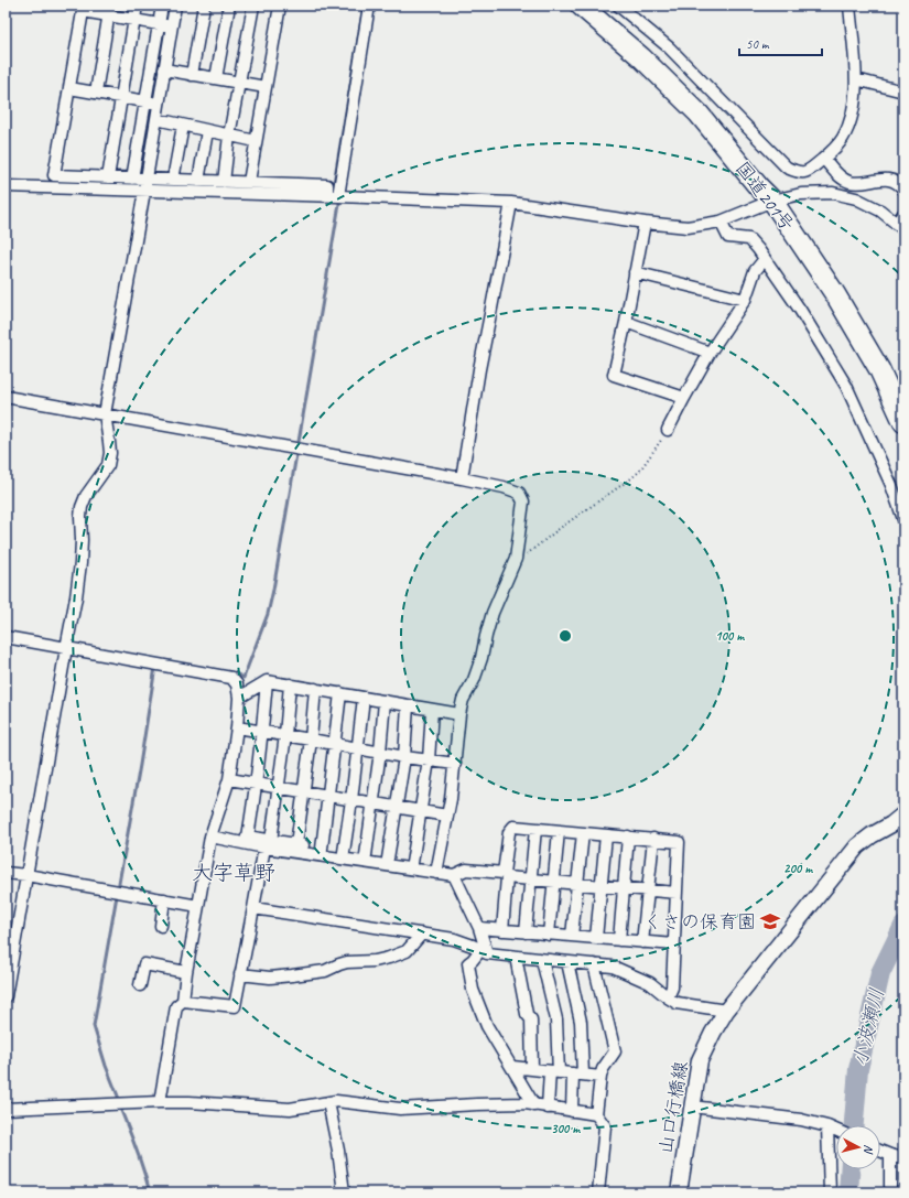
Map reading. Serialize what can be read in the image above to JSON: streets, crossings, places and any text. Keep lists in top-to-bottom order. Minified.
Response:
{"streets":{"highway":["国道201号"],"main road":["山口行橋線"]},"districts":["大字草野"],"water":["小波瀬川"],"places":{"school or university":["くさの保育園"]},"scale_bar":"50 m","north":"right","rings":["100 m","200 m","300 m"]}
